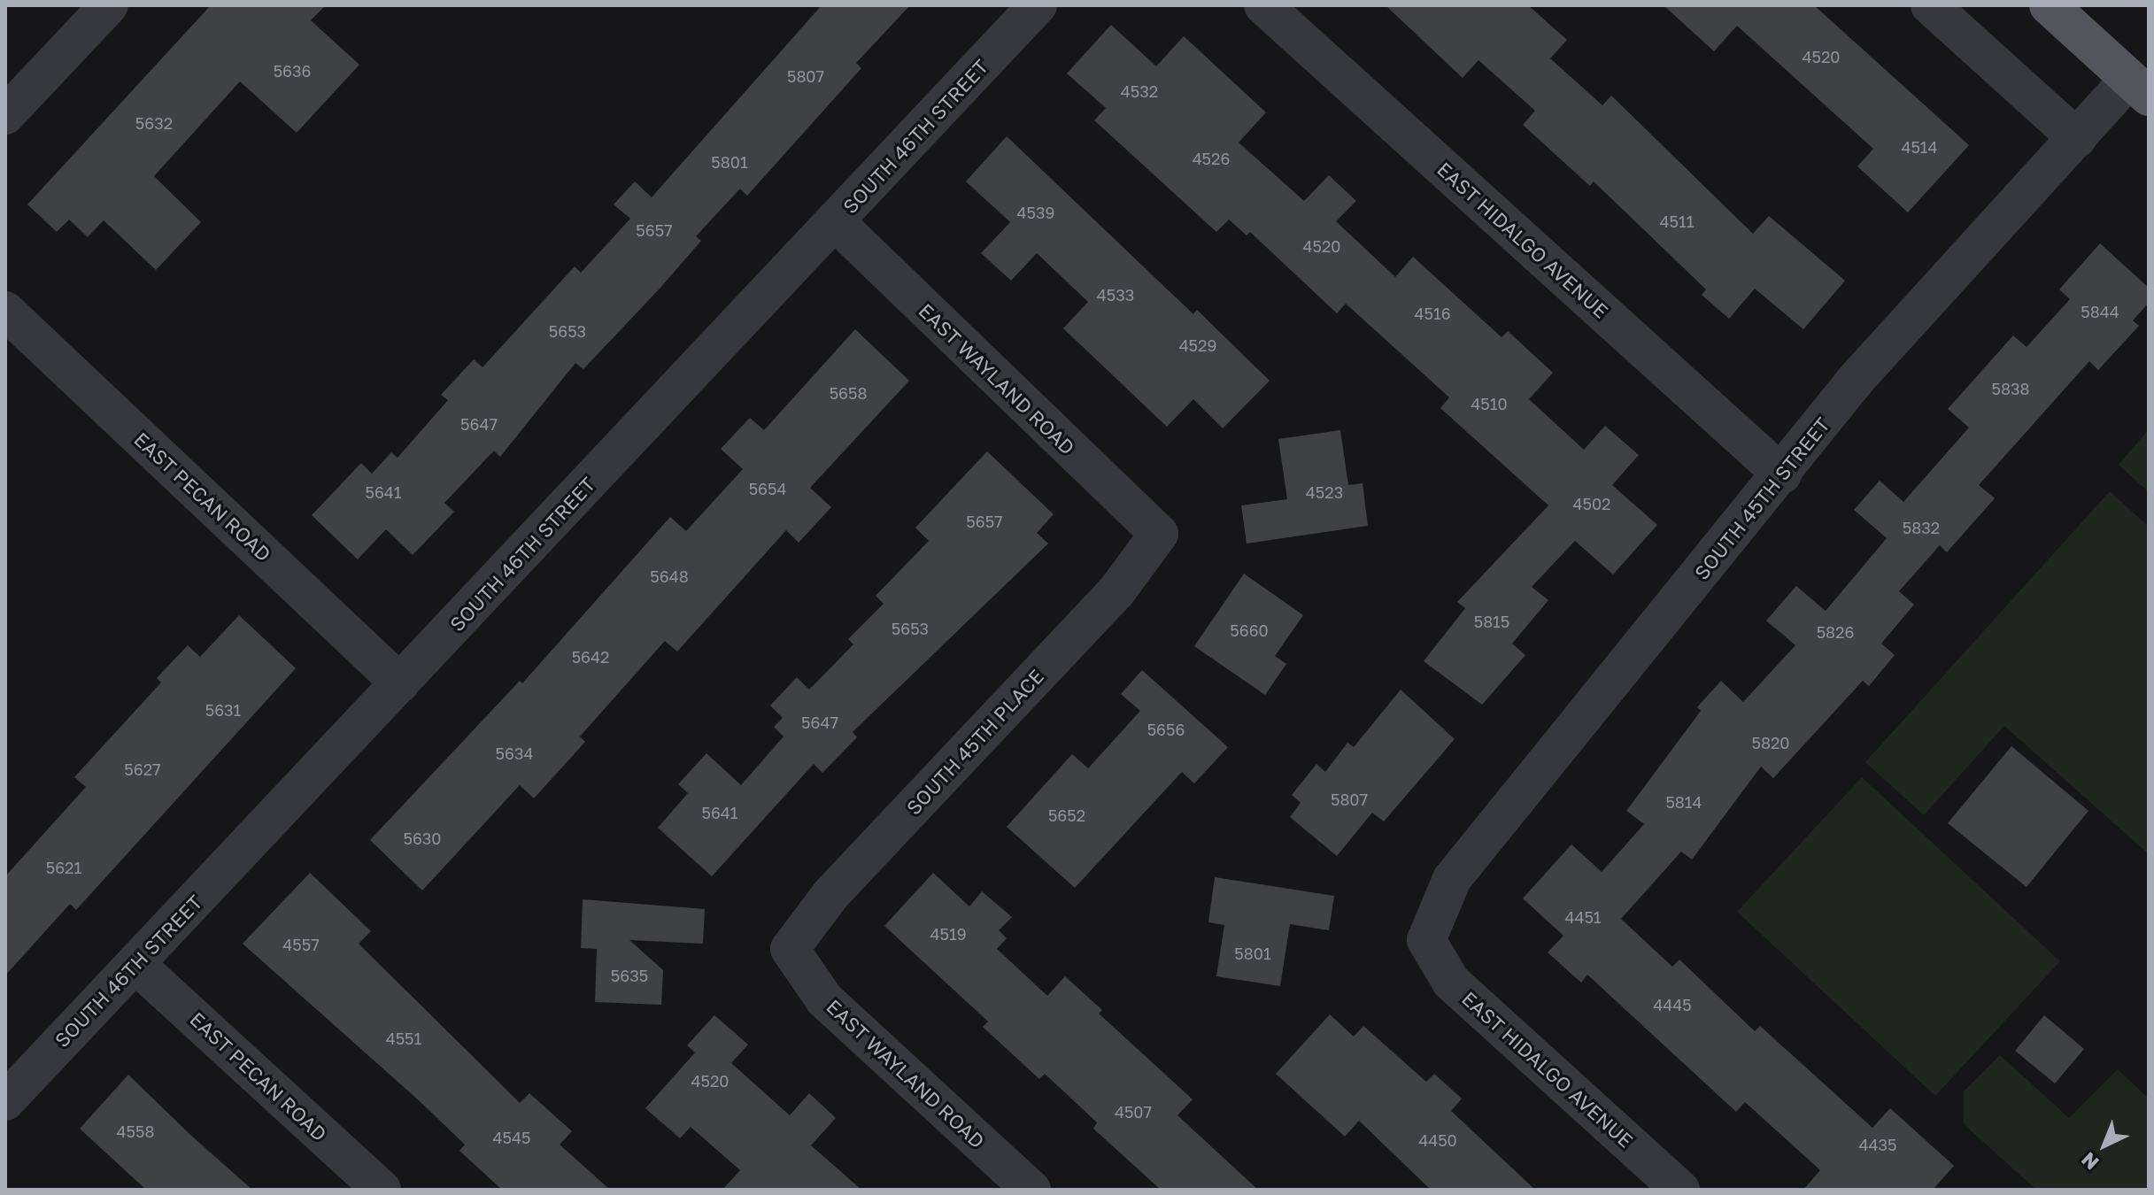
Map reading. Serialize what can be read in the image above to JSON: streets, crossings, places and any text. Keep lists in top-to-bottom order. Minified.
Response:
{"streets":{"street":["SOUTH 46TH STREET","EAST HIDALGO AVENUE","EAST WAYLAND ROAD","EAST PECAN ROAD","SOUTH 45TH STREET","SOUTH 45TH PLACE"]},"crossings":[["SOUTH 46TH STREET","EAST WAYLAND ROAD"],["SOUTH 46TH STREET","EAST PECAN ROAD"],["EAST HIDALGO AVENUE","SOUTH 45TH STREET"],["EAST WAYLAND ROAD","SOUTH 45TH PLACE"]],"house_numbers":["4520","5636","5807","4532","5632","4514","4526","5801","4539","4511","5657","4520","4533","5844","4516","5653","4529","5838","5658","4510","5647","5654","5641","4523","4502","5657","5832","5648","5815","5653","5660","5826","5642","5631","5647","5656","5820","5634","5627","5807","5814","5641","5652","5630","5621","4451","4519","4557","5801","5635","4445","4551","4520","4507","4558","4545","4450","4435"],"north":"bottom left"}
